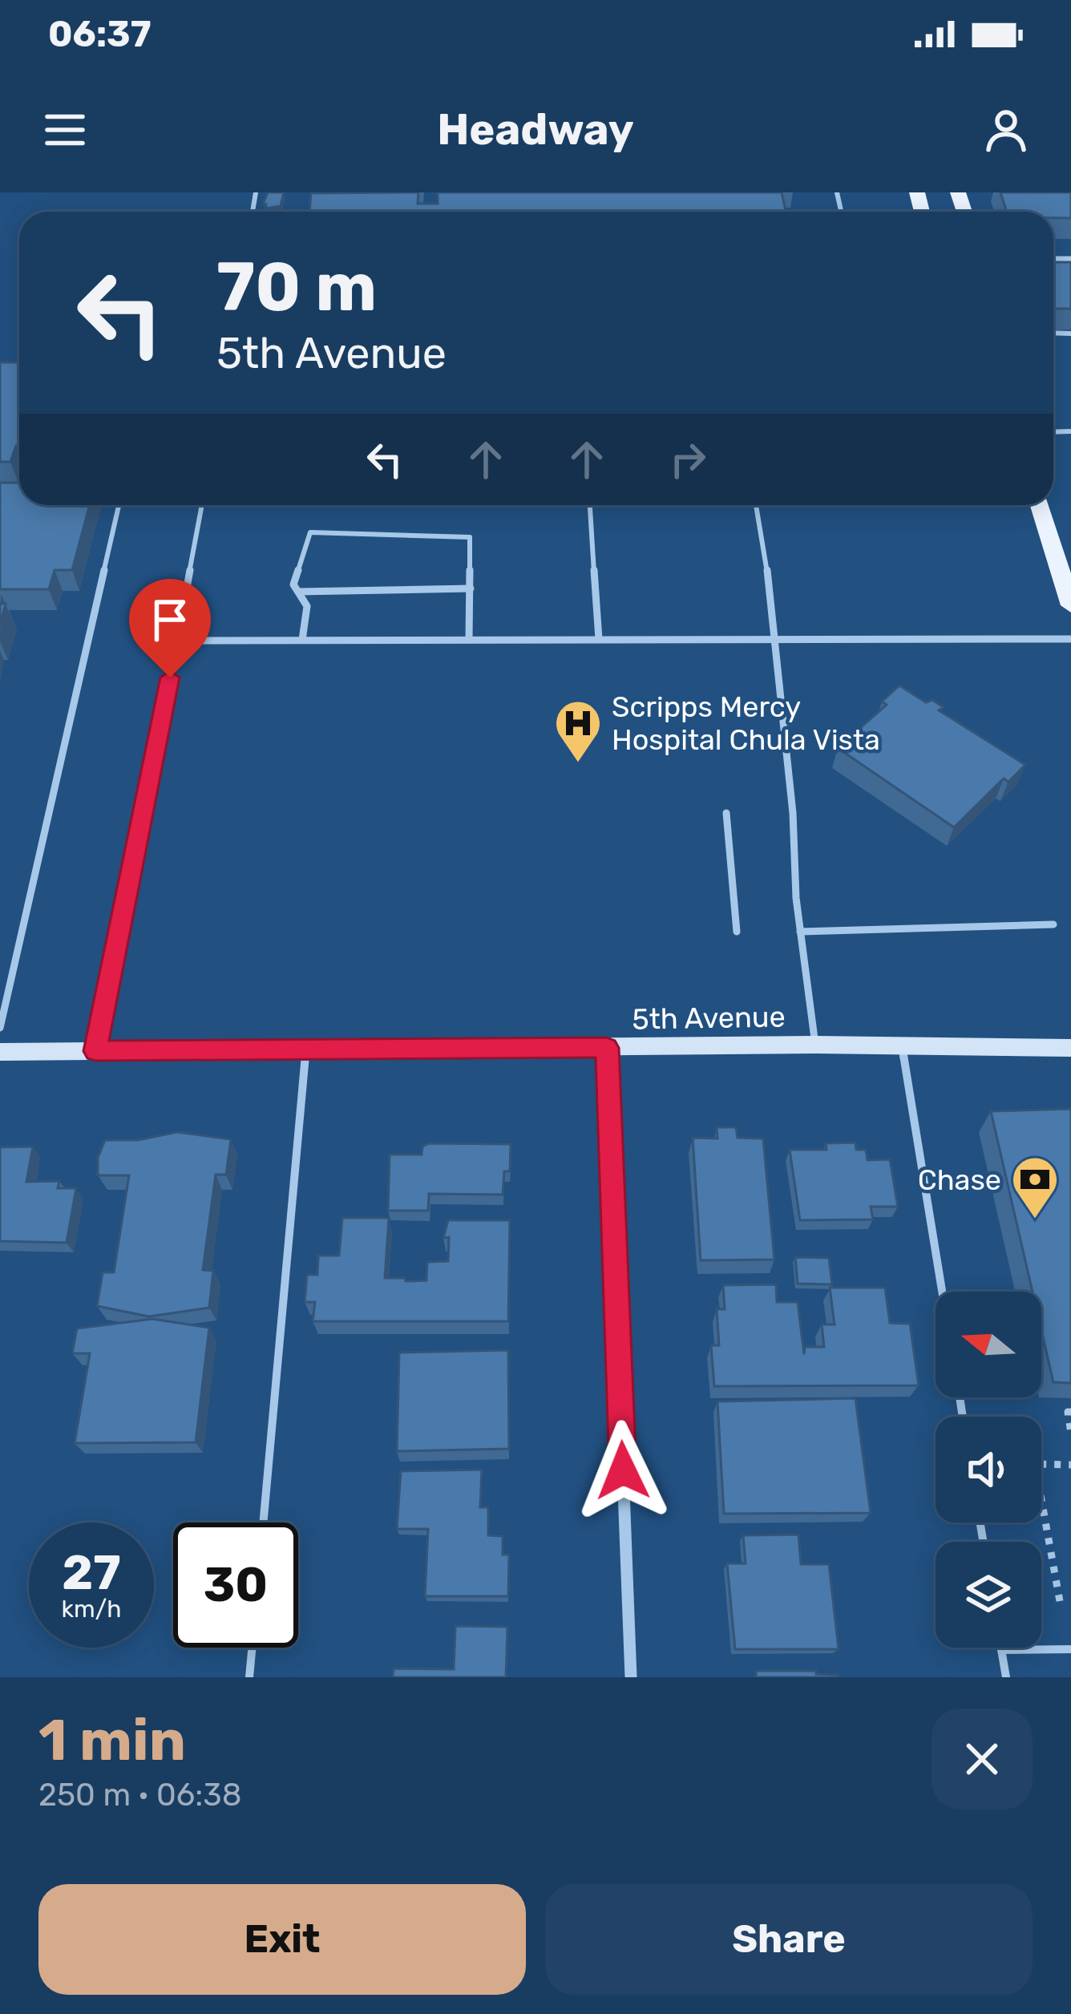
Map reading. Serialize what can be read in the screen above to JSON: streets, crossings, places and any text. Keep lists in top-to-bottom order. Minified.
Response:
{"streets":{"street":["5th Avenue"]},"places":{"hospital":["Scripps Mercy Hospital Chula Vista"],"bank":["Chase"]},"north":"left","page":{"status":"06:37","header":"Headway","turn":["70 m","5th Avenue"],"speed":"27 km/h","limit":"30","heading":["1 min","250 m · 06:38"],"buttons":["Exit","Share"]}}
